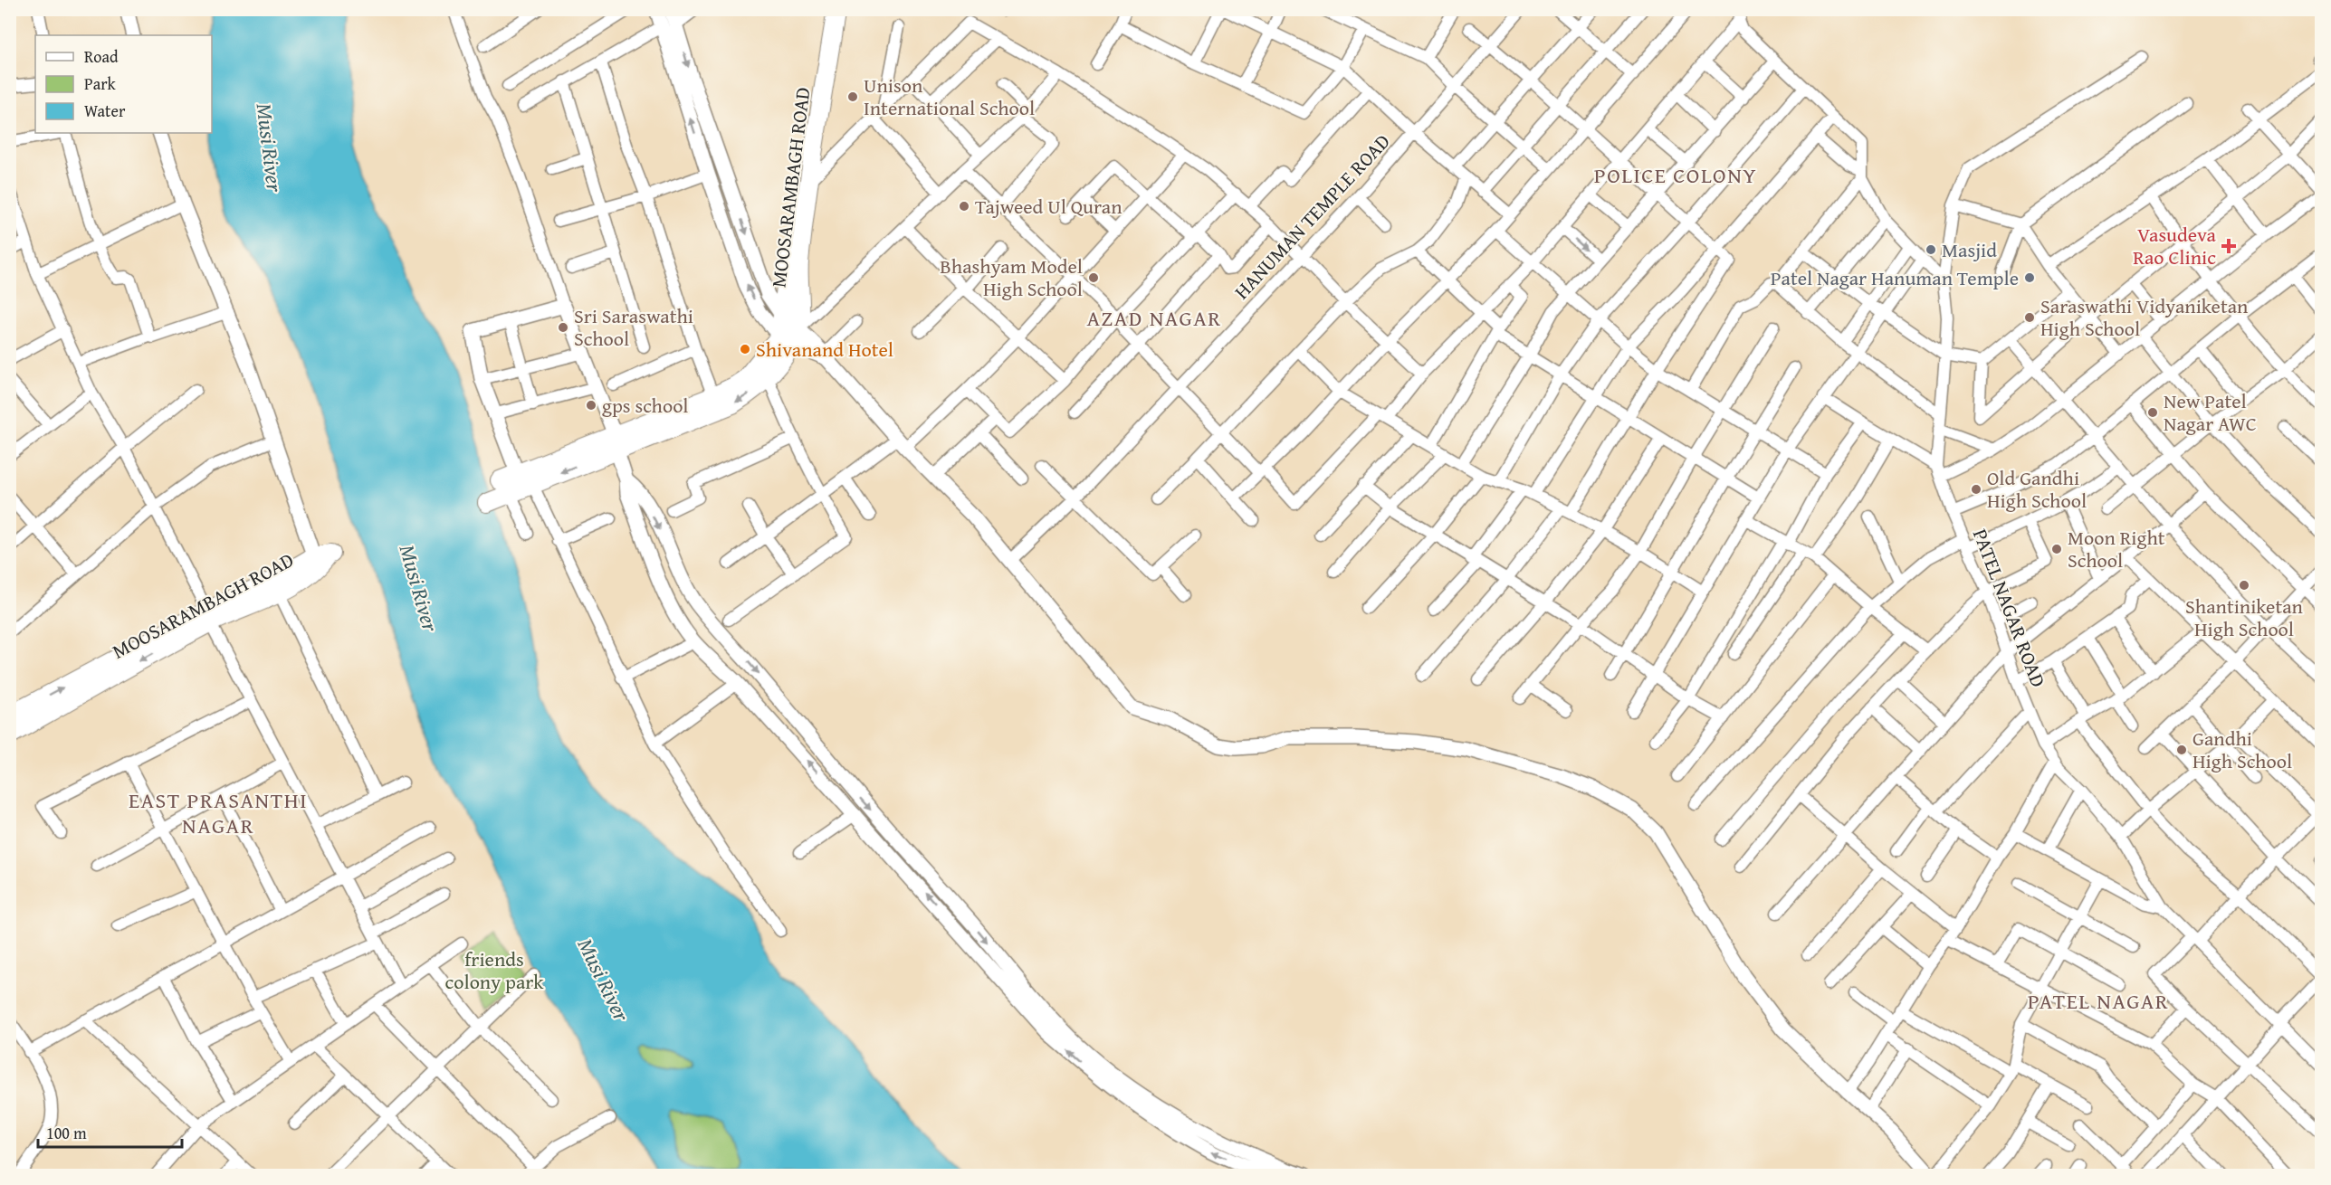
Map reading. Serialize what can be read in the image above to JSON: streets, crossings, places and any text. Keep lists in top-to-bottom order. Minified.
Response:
{"streets":{"main road":["MOOSARAMBAGH ROAD"],"street":["HANUMAN TEMPLE ROAD","PATEL NAGAR ROAD"]},"districts":["POLICE COLONY","AZAD NAGAR","EAST PRASANTHI NAGAR","PATEL NAGAR"],"water":["Musi River"],"parks":["friends colony park"],"places":{"other":["Unison International School","Tajweed Ul Quran","Masjid","Bhashyam Model High School","Patel Nagar Hanuman Temple","Saraswathi Vidyaniketan High School","Sri Saraswathi School","Shivanand Hotel","gps school","New Patel Nagar AWC","Old Gandhi High School","Moon Right School","Shantiniketan High School","Gandhi High School"],"health":["Vasudeva Rao Clinic"]},"legend":["Road","Park","Water"],"scale_bar":"100 m"}
